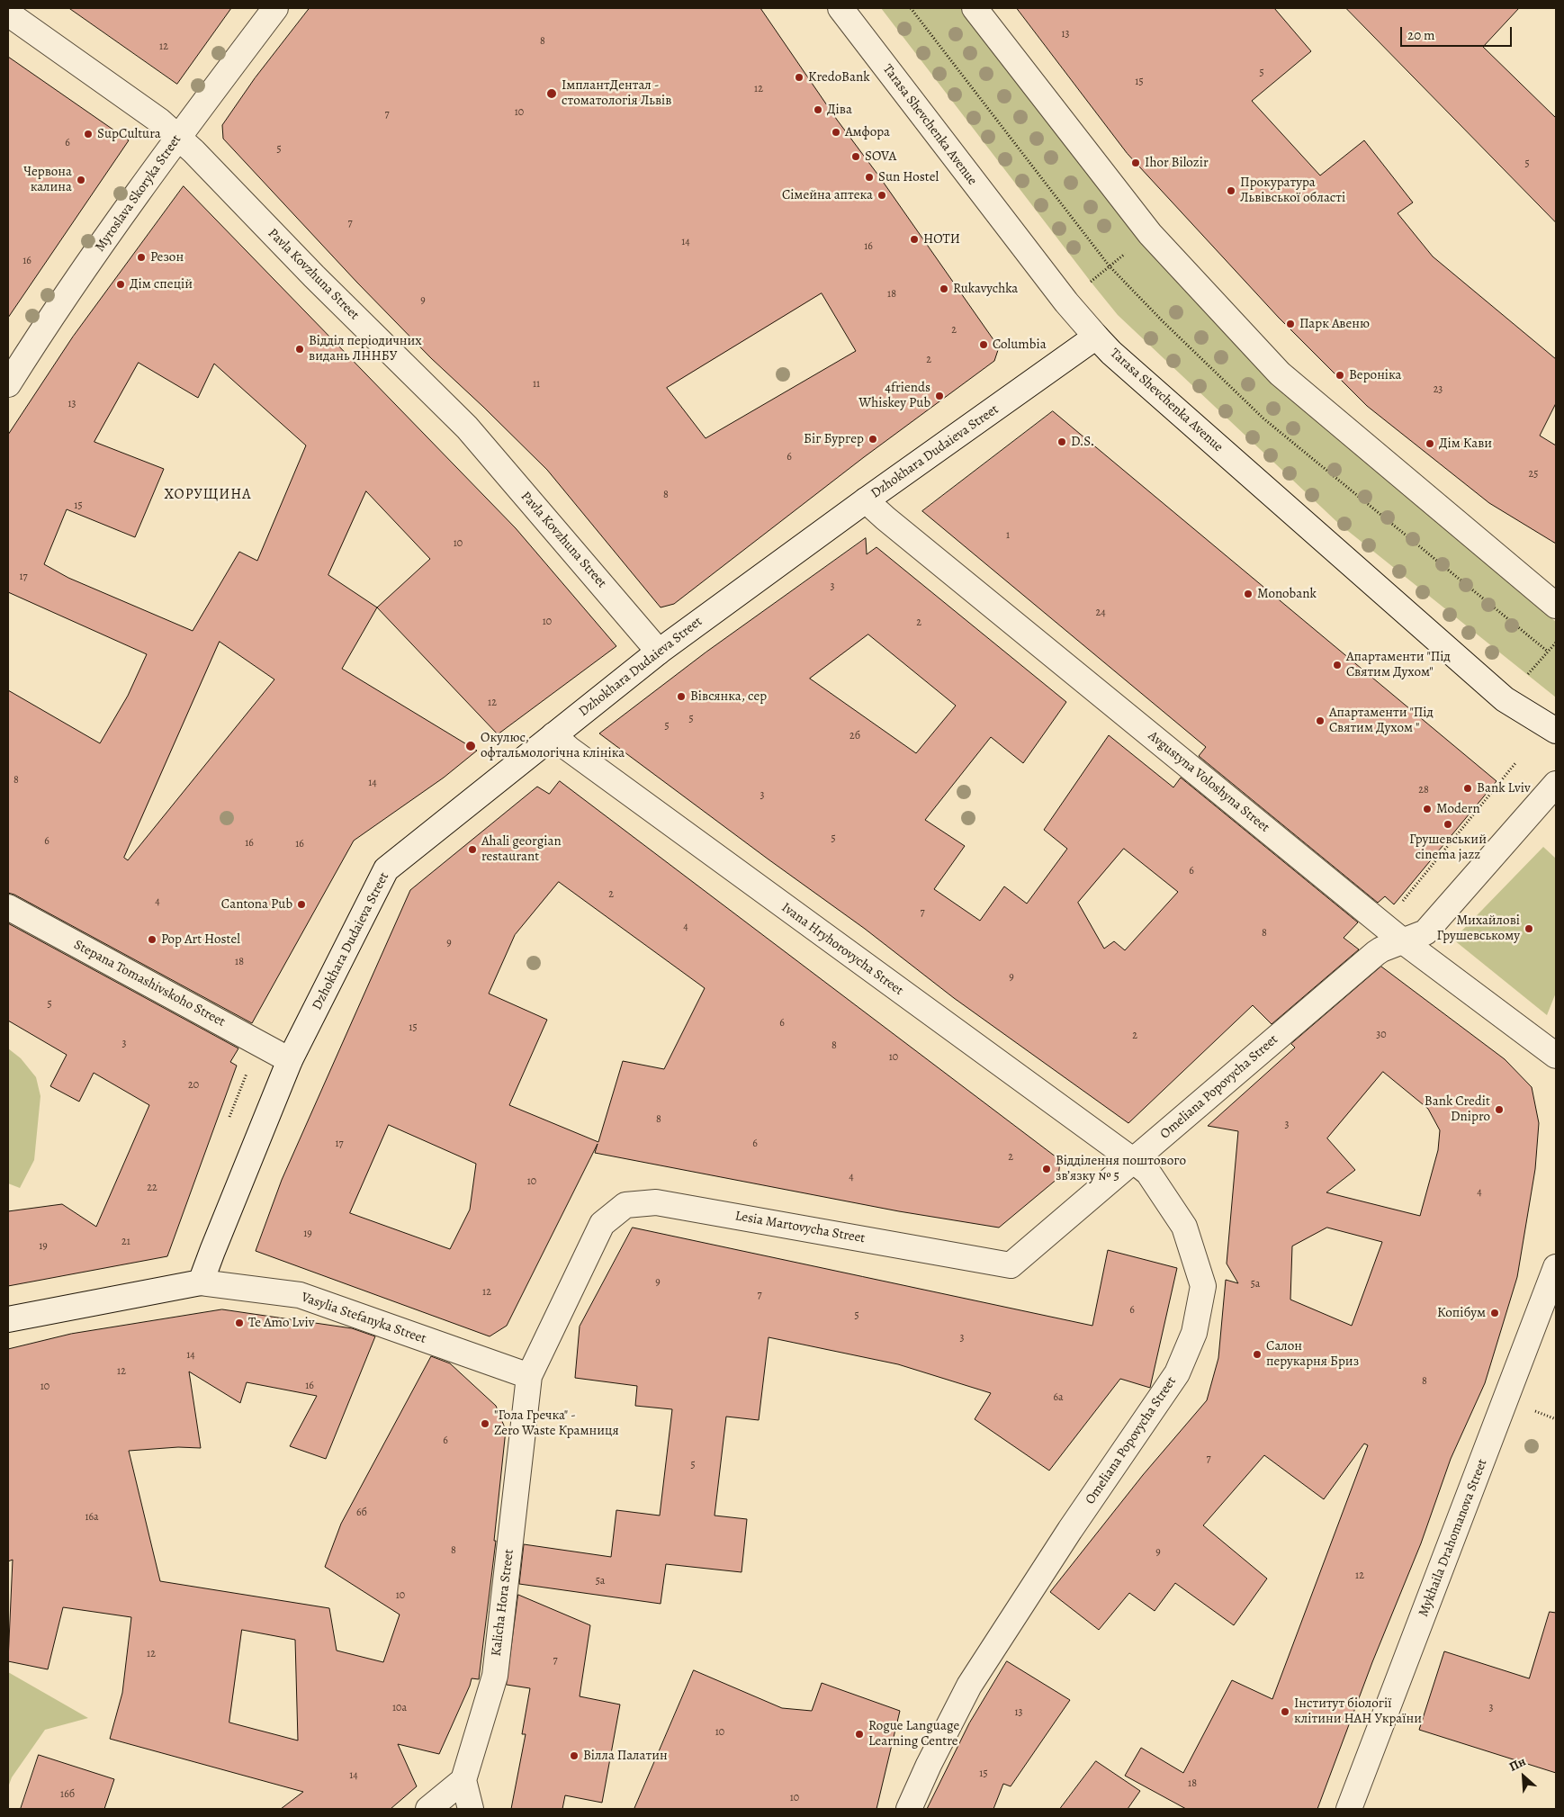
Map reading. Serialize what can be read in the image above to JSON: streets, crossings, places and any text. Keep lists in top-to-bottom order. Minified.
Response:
{"streets":{"street":["Tarasa Shevchenka Avenue","Myroslava Skoryka Street","Pavla Kovzhuna Street","Dzhokhara Dudaieva Street","Avgustyna Voloshyna Street","Ivana Hryhorovycha Street","Stepana Tomashivskoho Street","Omeliana Popovycha Street","Lesia Martovycha Street","Vasylia Stefanyka Street","Mykhaila Drahomanova Street","Kalicha Hora Street"]},"crossings":[["Tarasa Shevchenka Avenue","Dzhokhara Dudaieva Street"],["Myroslava Skoryka Street","Pavla Kovzhuna Street"],["Pavla Kovzhuna Street","Dzhokhara Dudaieva Street"],["Dzhokhara Dudaieva Street","Avgustyna Voloshyna Street"],["Dzhokhara Dudaieva Street","Ivana Hryhorovycha Street"],["Dzhokhara Dudaieva Street","Stepana Tomashivskoho Street"],["Dzhokhara Dudaieva Street","Vasylia Stefanyka Street"],["Avgustyna Voloshyna Street","Omeliana Popovycha Street"],["Ivana Hryhorovycha Street","Omeliana Popovycha Street"],["Ivana Hryhorovycha Street","Lesia Martovycha Street"],["Omeliana Popovycha Street","Lesia Martovycha Street"],["Lesia Martovycha Street","Vasylia Stefanyka Street"],["Lesia Martovycha Street","Kalicha Hora Street"],["Vasylia Stefanyka Street","Kalicha Hora Street"]],"districts":["ХОРУЩИНА"],"places":["KredoBank","ІмплантДентал - стоматологія Львів","Діва","Амфора","SupCultura","SOVA","Ihor Bilozir","Sun Hostel","Червона калина","Прокуратура Львівської області","Сімейна аптека","НОТИ","Резон","Дiм спецiй","Rukavychka","Парк Авеню","Columbia","Відділ періодичних видань ЛННБУ","Вероніка","4friends Whiskey Pub","Біг Бургер","D.S.","Дім Кави","Monobank","Апартаменти \"Під Святим Духом\"","Вівсянка, сер","Апартаменти \"Під Святим Духом \"","Окулюс, офтальмологічна клініка","Bank Lviv","Modern","Грушевський cinema jazz","Ahali georgian restaurant","Cantona Pub","Михайлові Грушевському","Pop Art Hostel","Bank Credit Dnipro","Відділення поштового зв’язку № 5","Копібум","Te Amo Lviv","Салон перукарня Бриз","\"Гола Гречка\" - Zero Waste Крамниця","Інститут біології клітини НАН України","Rogue Language Learning Centre","Вілла Палатин"],"house_numbers":["13","8","12","5","15","12","10","7","6","5","5","7","14","16","16","18","9","2","2","11","23","13","6","25","8","15","1","10","17","3","24","10","2","12","5","5","2б","8","14","28","3","5","6","16","16","6","2","4","7","4","8","9","18","9","5","6","15","30","2","3","8","10","20","8","3","17","6","2","4","10","22","4","19","21","19","9","5а","12","7","6","5","3","14","12","8","16","10","6а","6","7","5","6б","16а","8","9","12","5а","10","12","7","10а","3","13","10","15","14","18","16б","10"],"scale_bar":"20 m","north":"top left"}
